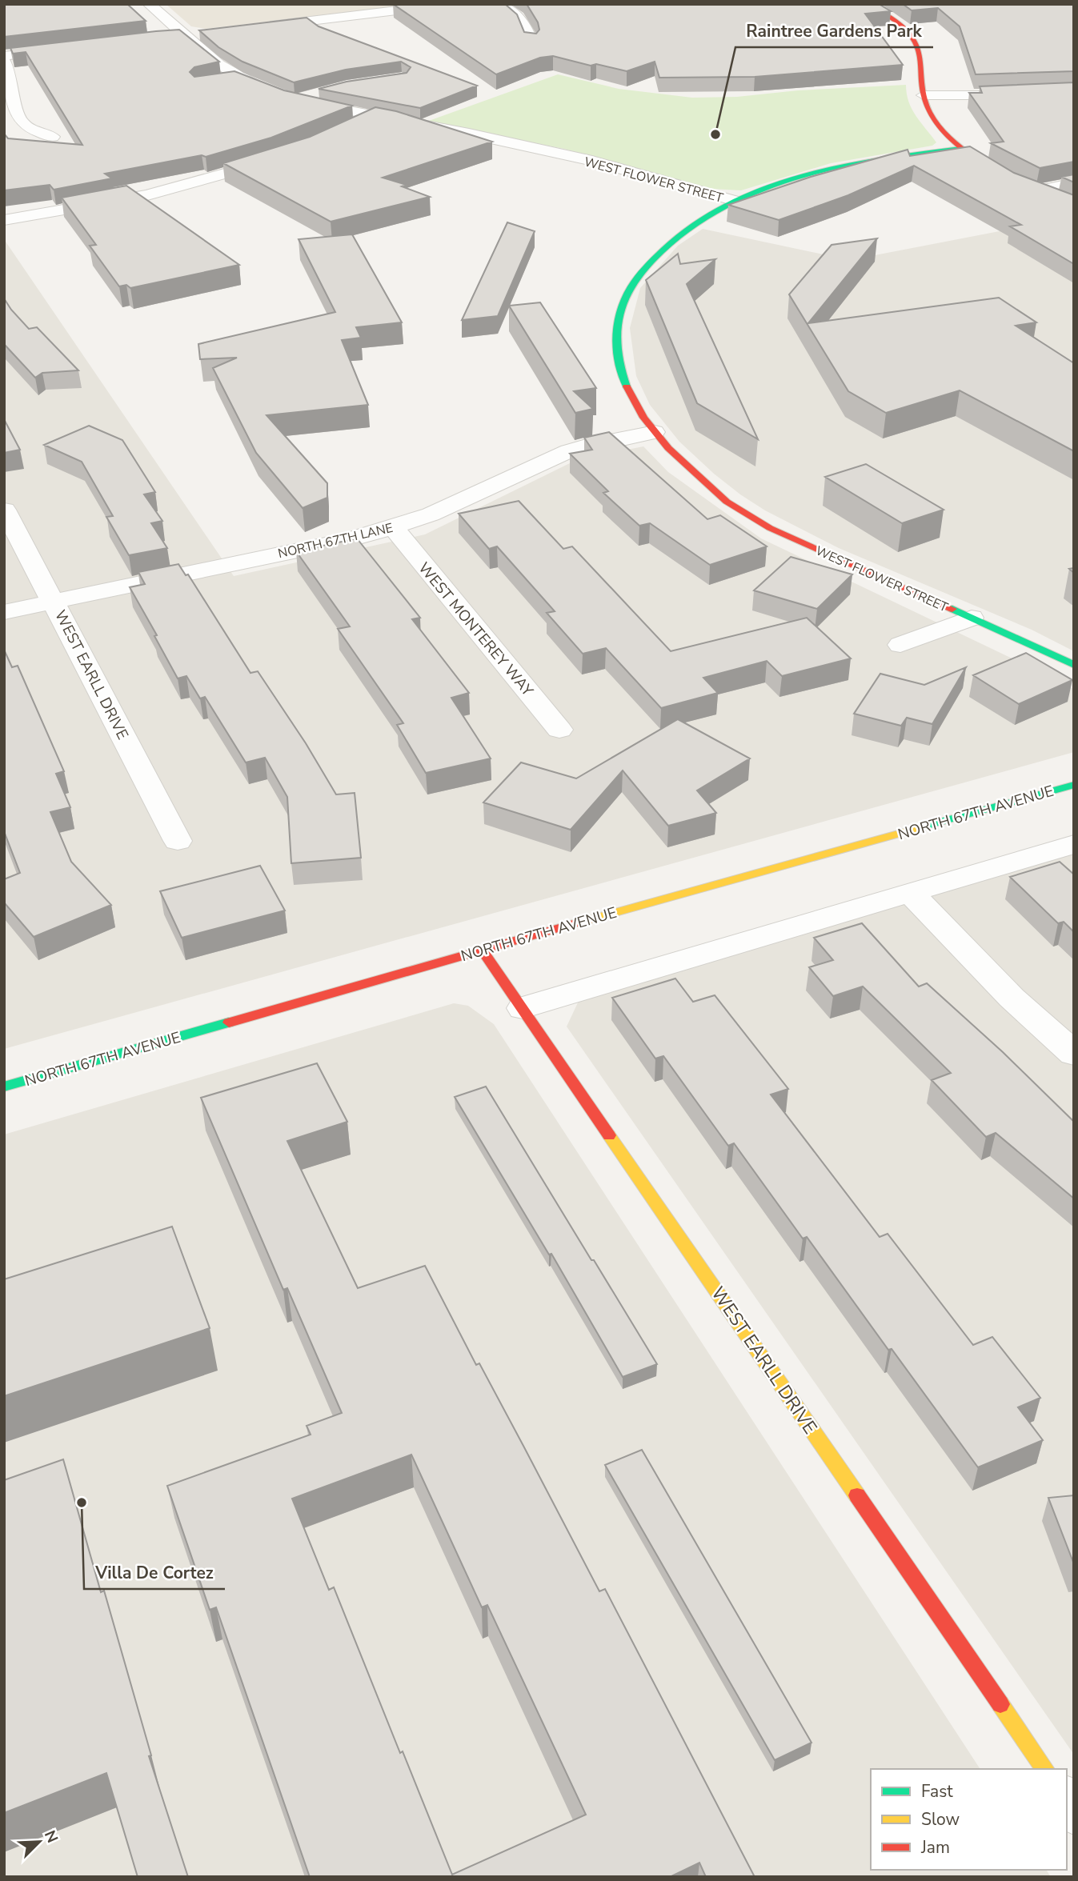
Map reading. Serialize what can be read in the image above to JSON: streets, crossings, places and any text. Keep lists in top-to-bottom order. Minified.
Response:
{"streets":{"street":["WEST FLOWER STREET","NORTH 67TH LANE","WEST MONTEREY WAY","WEST EARLL DRIVE","NORTH 67TH AVENUE"]},"crossings":[["WEST FLOWER STREET","NORTH 67TH LANE"],["NORTH 67TH LANE","WEST MONTEREY WAY"],["NORTH 67TH LANE","WEST EARLL DRIVE"],["WEST EARLL DRIVE","NORTH 67TH AVENUE"]],"places":["Raintree Gardens Park","Villa De Cortez"],"legend":["Fast","Slow","Jam"],"north":"top right"}
